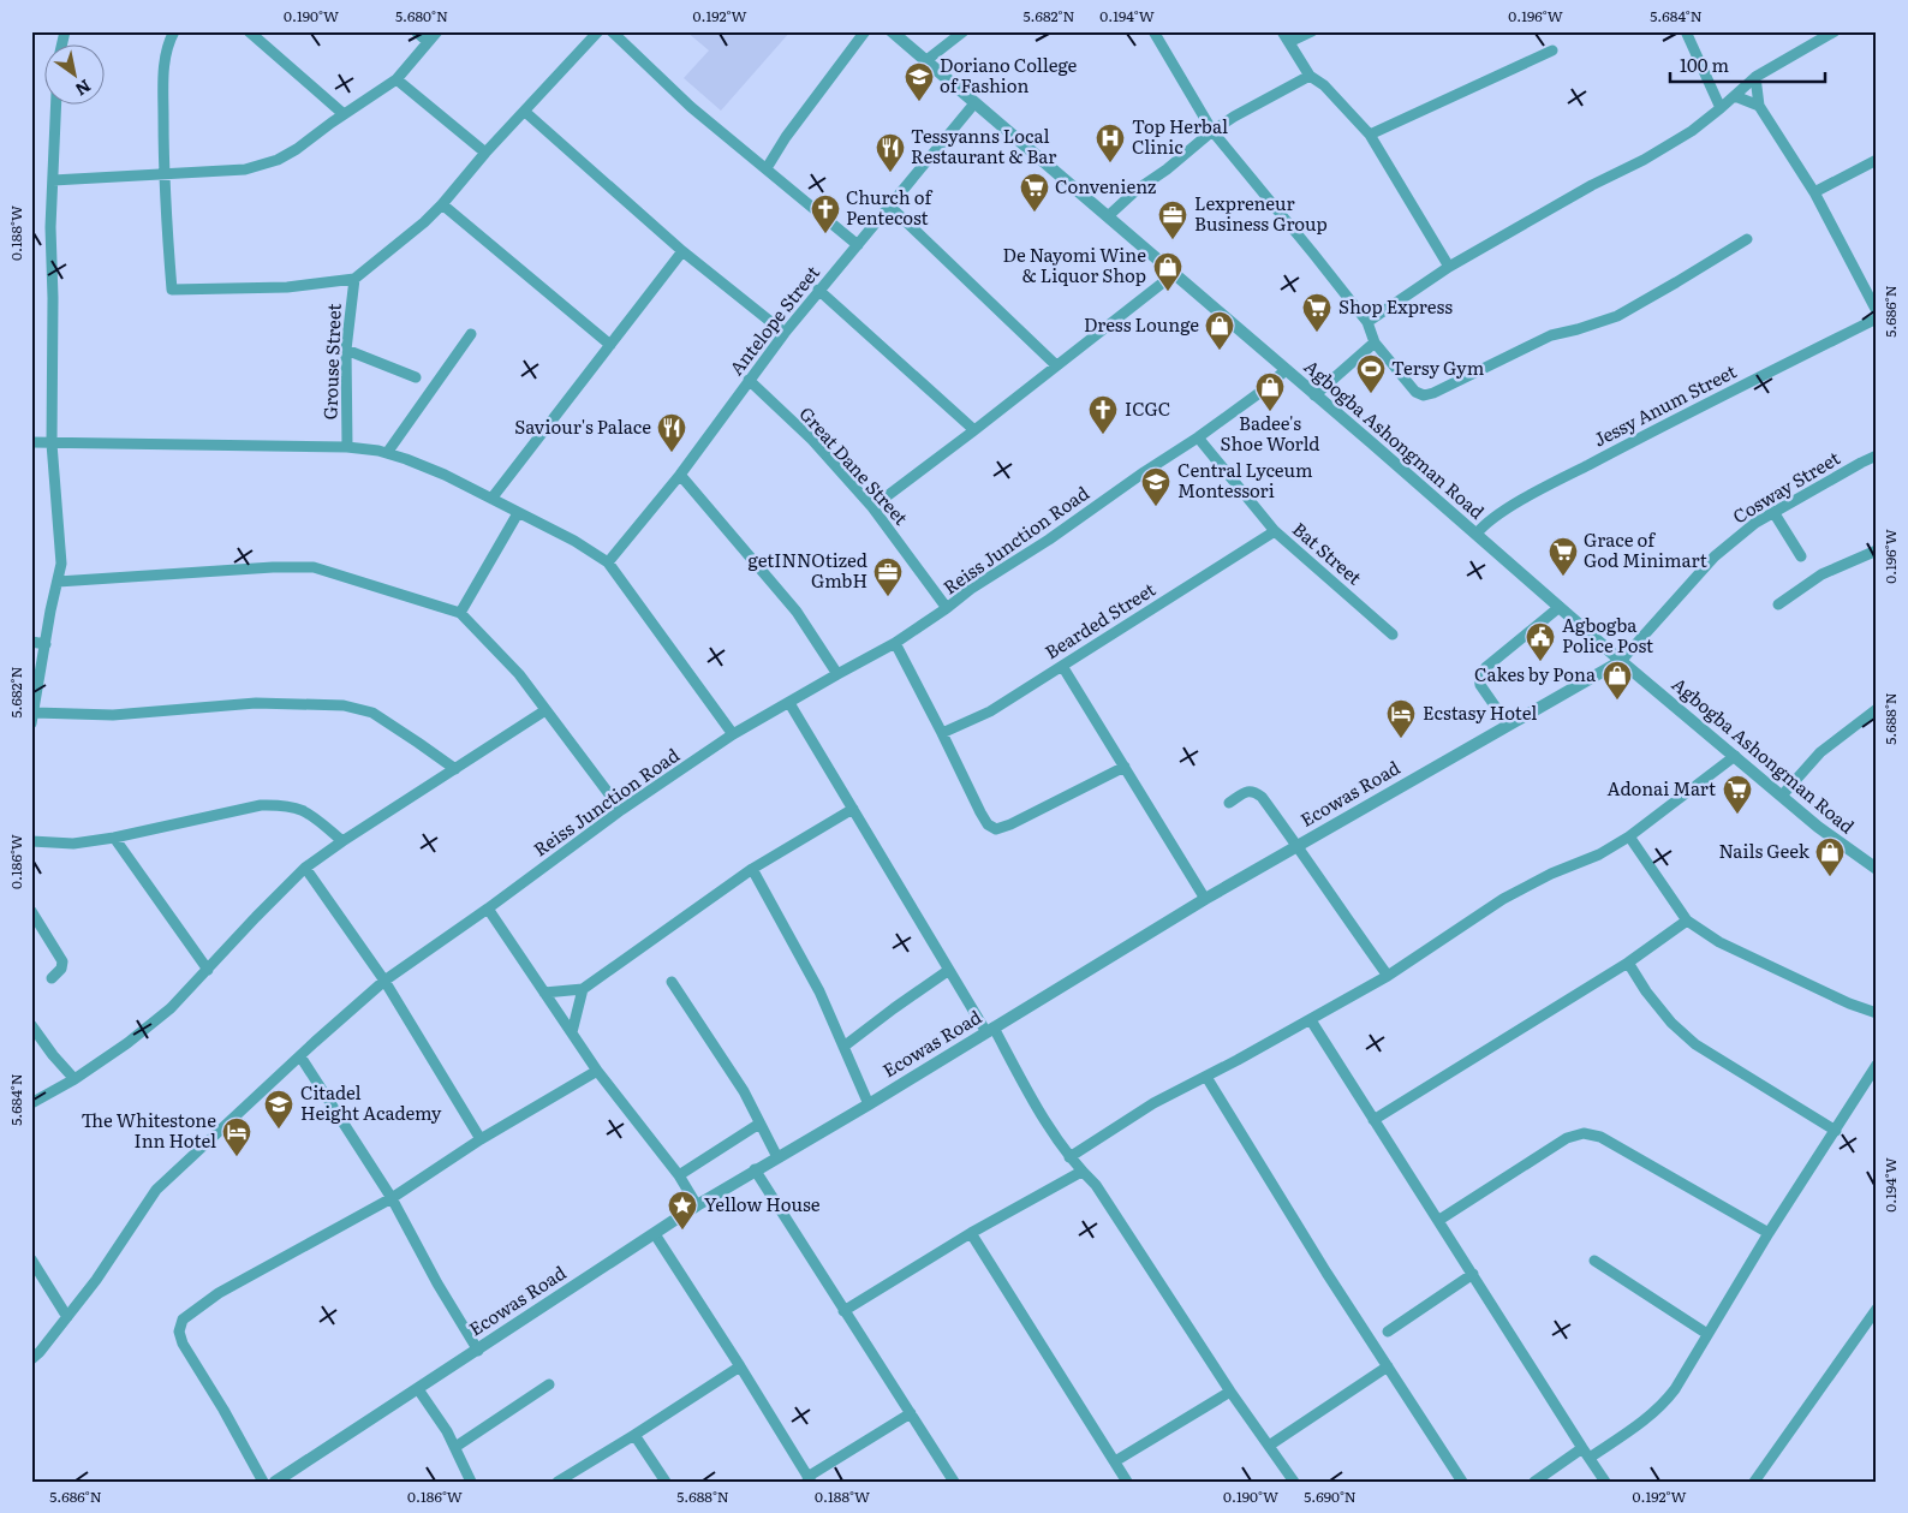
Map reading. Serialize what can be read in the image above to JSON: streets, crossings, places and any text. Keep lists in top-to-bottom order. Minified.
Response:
{"streets":{"street":["Antelope Street","Grouse Street","Jessy Anum Street","Agbogba Ashongman Road","Great Dane Street","Cosway Street","Reiss Junction Road","Bat Street","Bearded Street","Ecowas Road"]},"crossings":[["Antelope Street","Agbogba Ashongman Road"],["Antelope Street","Great Dane Street"],["Jessy Anum Street","Agbogba Ashongman Road"],["Agbogba Ashongman Road","Cosway Street"],["Agbogba Ashongman Road","Reiss Junction Road"],["Agbogba Ashongman Road","Ecowas Road"],["Great Dane Street","Reiss Junction Road"],["Cosway Street","Ecowas Road"],["Reiss Junction Road","Bat Street"],["Bat Street","Bearded Street"]],"places":{"school or university":["Doriano College of Fashion","Central Lyceum Montessori","Citadel Height Academy"],"hospital":["Top Herbal Clinic"],"restaurant":["Tessyanns Local Restaurant & Bar","Saviour's Palace"],"supermarket":["Convenienz","Shop Express","Grace of God Minimart","Adonai Mart"],"church":["Church of Pentecost","ICGC"],"office":["Lexpreneur Business Group","getINNOtized GmbH"],"shop":["De Nayomi Wine & Liquor Shop","Dress Lounge","Badee's Shoe World","Cakes by Pona","Nails Geek"],"sports":["Tersy Gym"],"public building":["Agbogba Police Post"],"hotel":["Ecstasy Hotel","The Whitestone Inn Hotel"],"place":["Yellow House"]},"scale_bar":"100 m","north":"bottom right","coordinates":["0.190°W","5.680°N","0.192°W","5.682°N","0.194°W","0.196°W","5.684°N","0.188°W","5.686°N","5.688°N","0.186°W","5.690°N"]}
